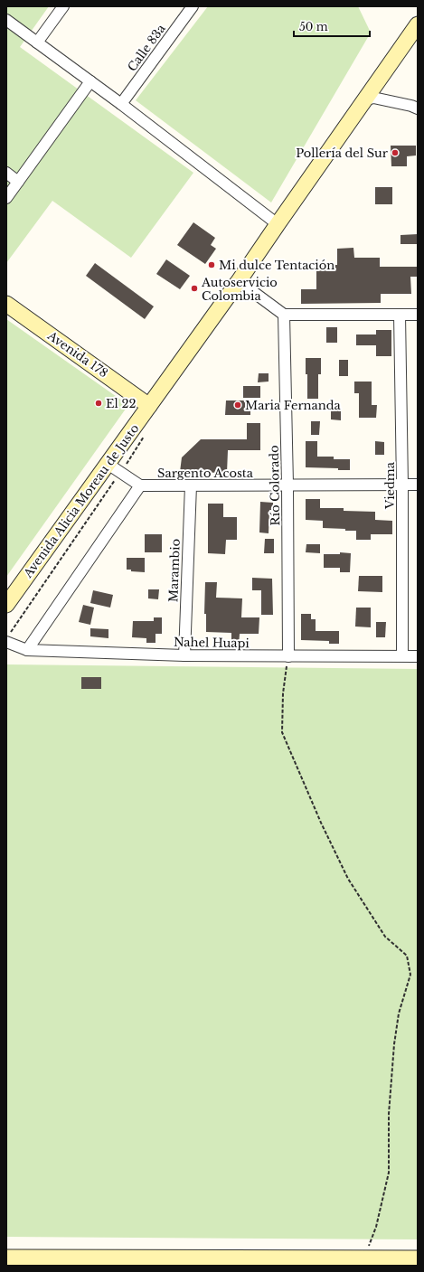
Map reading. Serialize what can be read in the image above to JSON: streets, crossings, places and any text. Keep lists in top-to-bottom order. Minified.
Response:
{"streets":{"main road":["Avenida 178","Avenida Alicia Moreau de Justo"],"street":["Calle 83a","Sargento Acosta","Río Colorado","Viedma","Marambio","Nahel Huapi"]},"crossings":[["Avenida 178","Avenida Alicia Moreau de Justo"],["Sargento Acosta","Río Colorado"],["Sargento Acosta","Viedma"],["Sargento Acosta","Marambio"],["Río Colorado","Nahel Huapi"],["Viedma","Nahel Huapi"],["Marambio","Nahel Huapi"]],"places":["Pollería del Sur","Mi dulce Tentación","Autoservicio Colombia","El 22","Maria Fernanda"],"scale_bar":"50 m"}
